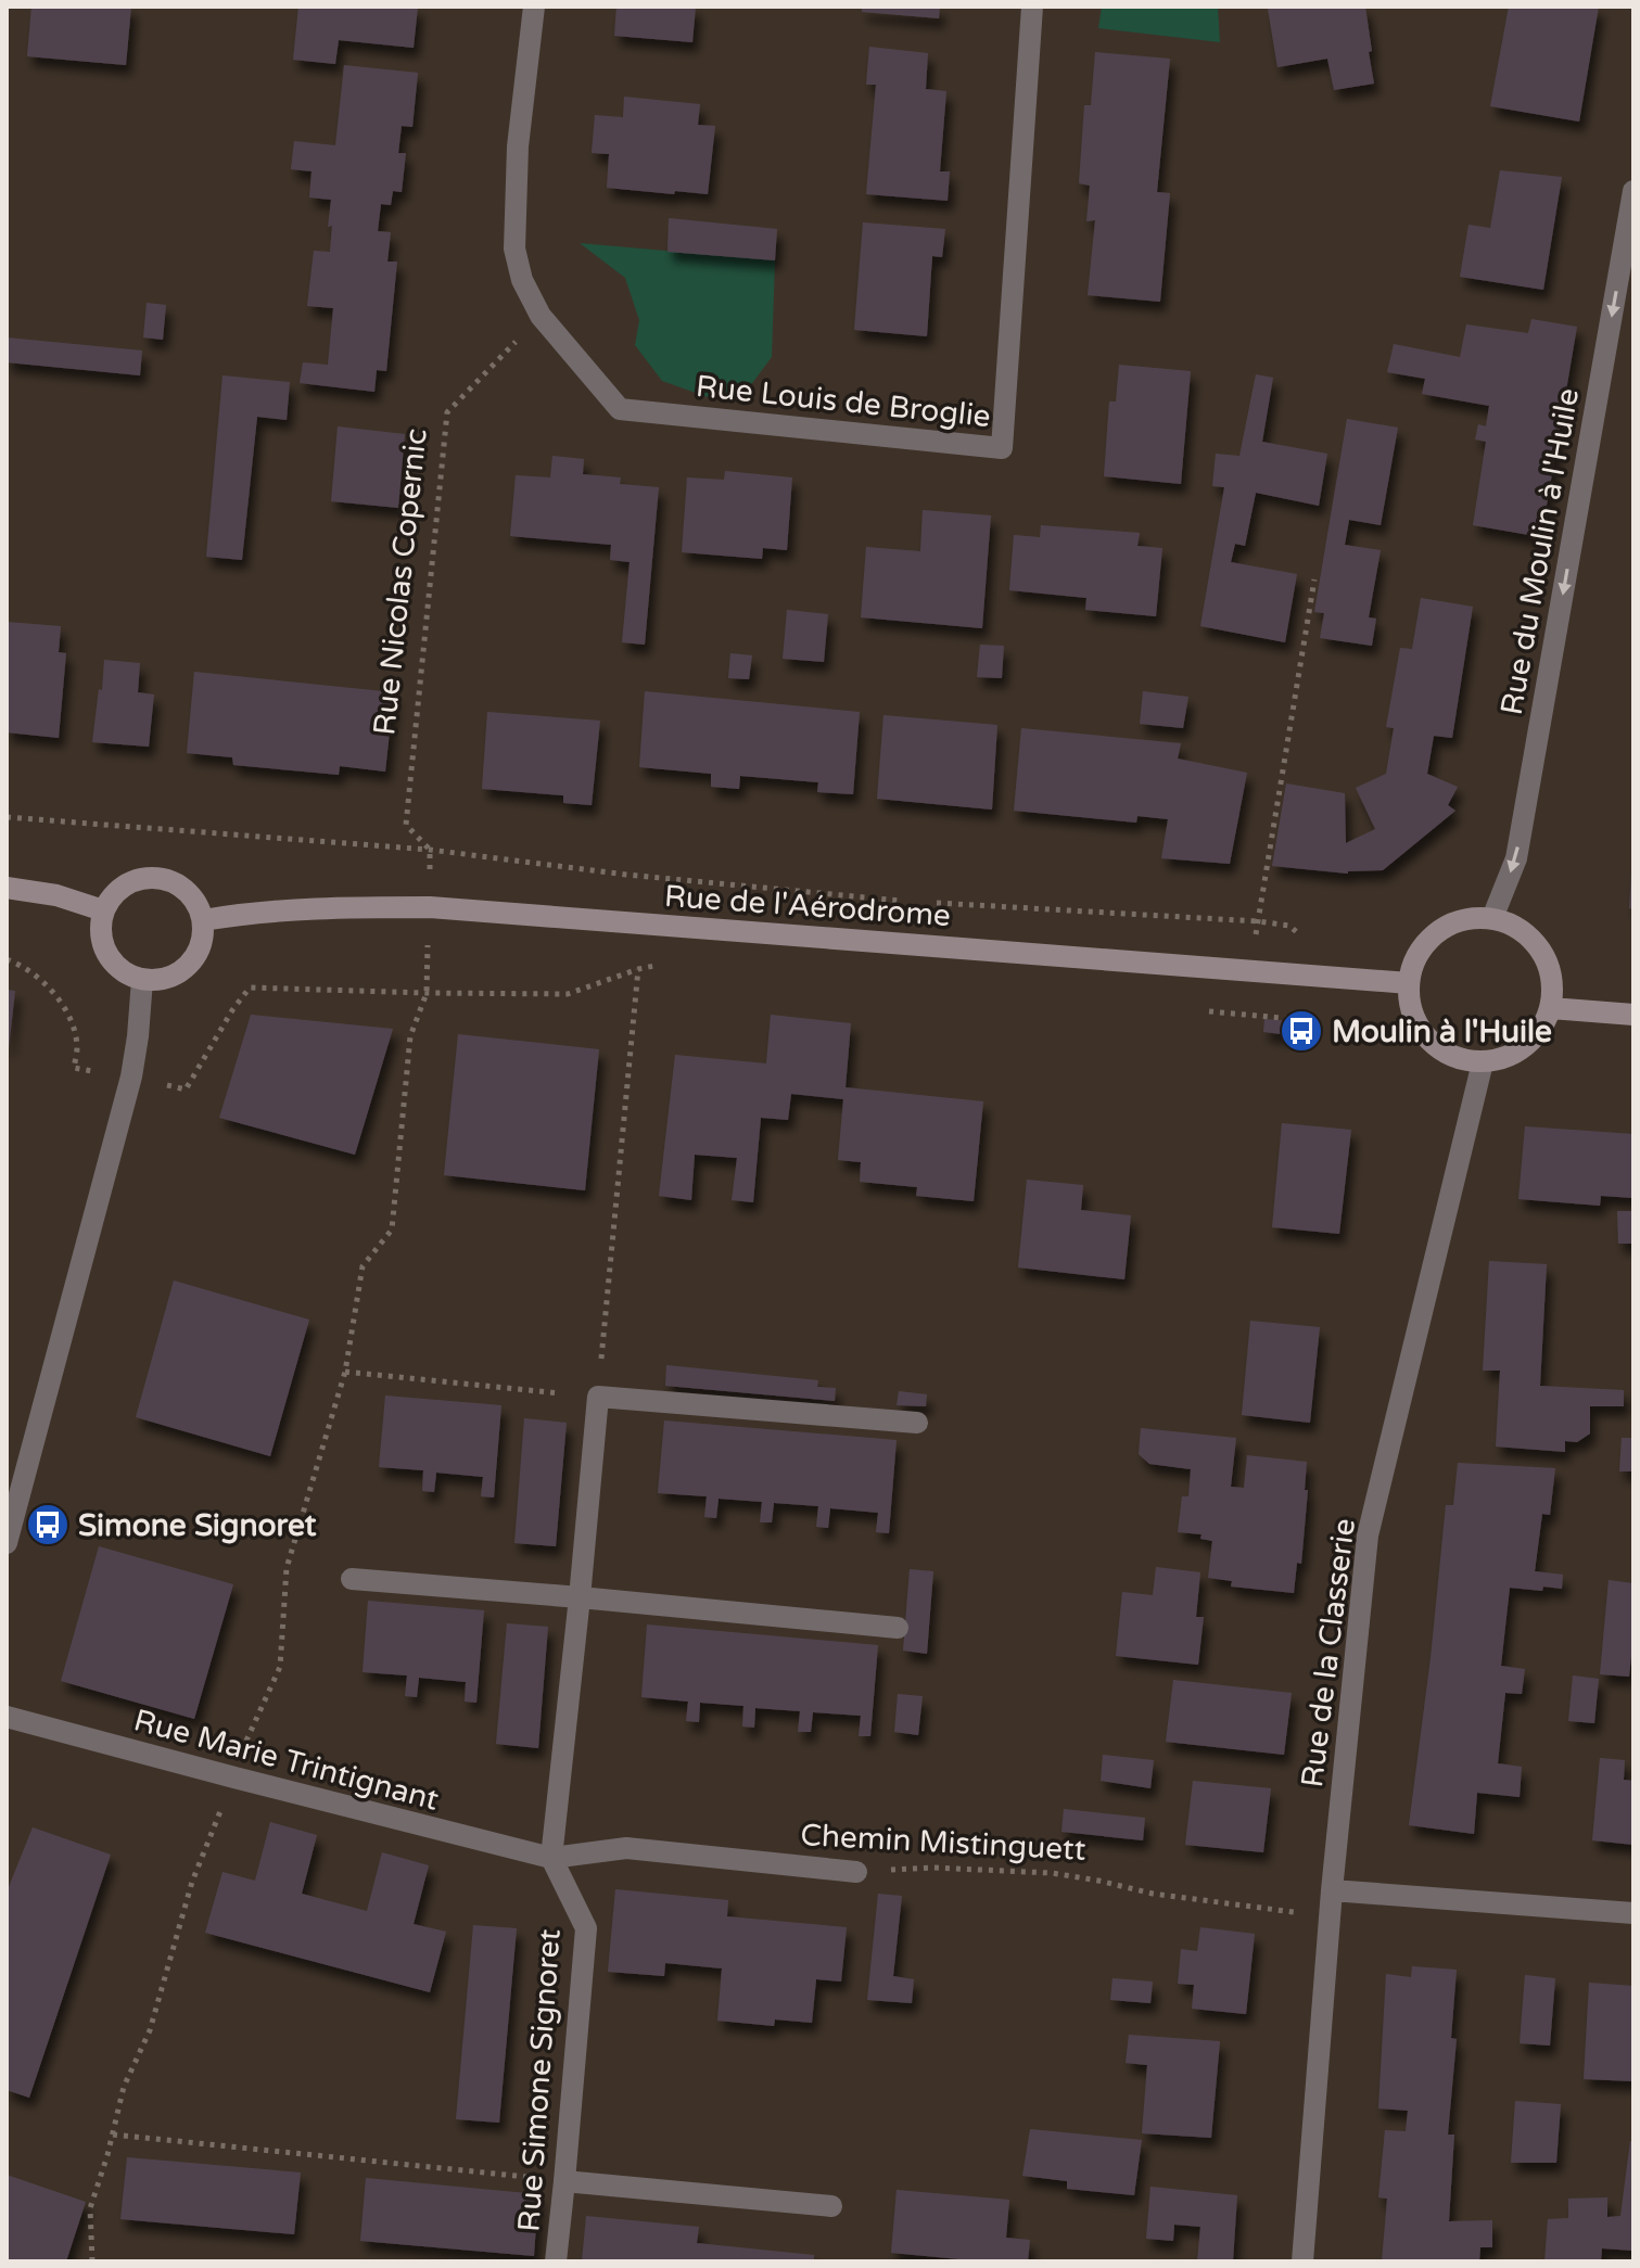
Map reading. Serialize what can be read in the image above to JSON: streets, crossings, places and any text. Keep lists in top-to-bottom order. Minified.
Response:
{"streets":{"street":["Rue Louis de Broglie","Rue du Moulin à l'Huile","Rue de l'Aérodrome","Rue de la Classerie","Rue Marie Trintignant","Chemin Mistinguett","Rue Simone Signoret"],"path":["Rue Nicolas Copernic"]},"crossings":[["Rue Louis de Broglie","Rue Nicolas Copernic"],["Rue du Moulin à l'Huile","Rue de l'Aérodrome"],["Rue du Moulin à l'Huile","Rue de la Classerie"],["Rue de l'Aérodrome","Rue de la Classerie"],["Rue de la Classerie","Chemin Mistinguett"],["Rue Marie Trintignant","Chemin Mistinguett"],["Rue Marie Trintignant","Rue Simone Signoret"],["Chemin Mistinguett","Rue Simone Signoret"]],"one_way":["Rue du Moulin à l'Huile"],"places":{"bus stop":["Moulin à l'Huile","Simone Signoret"]}}
